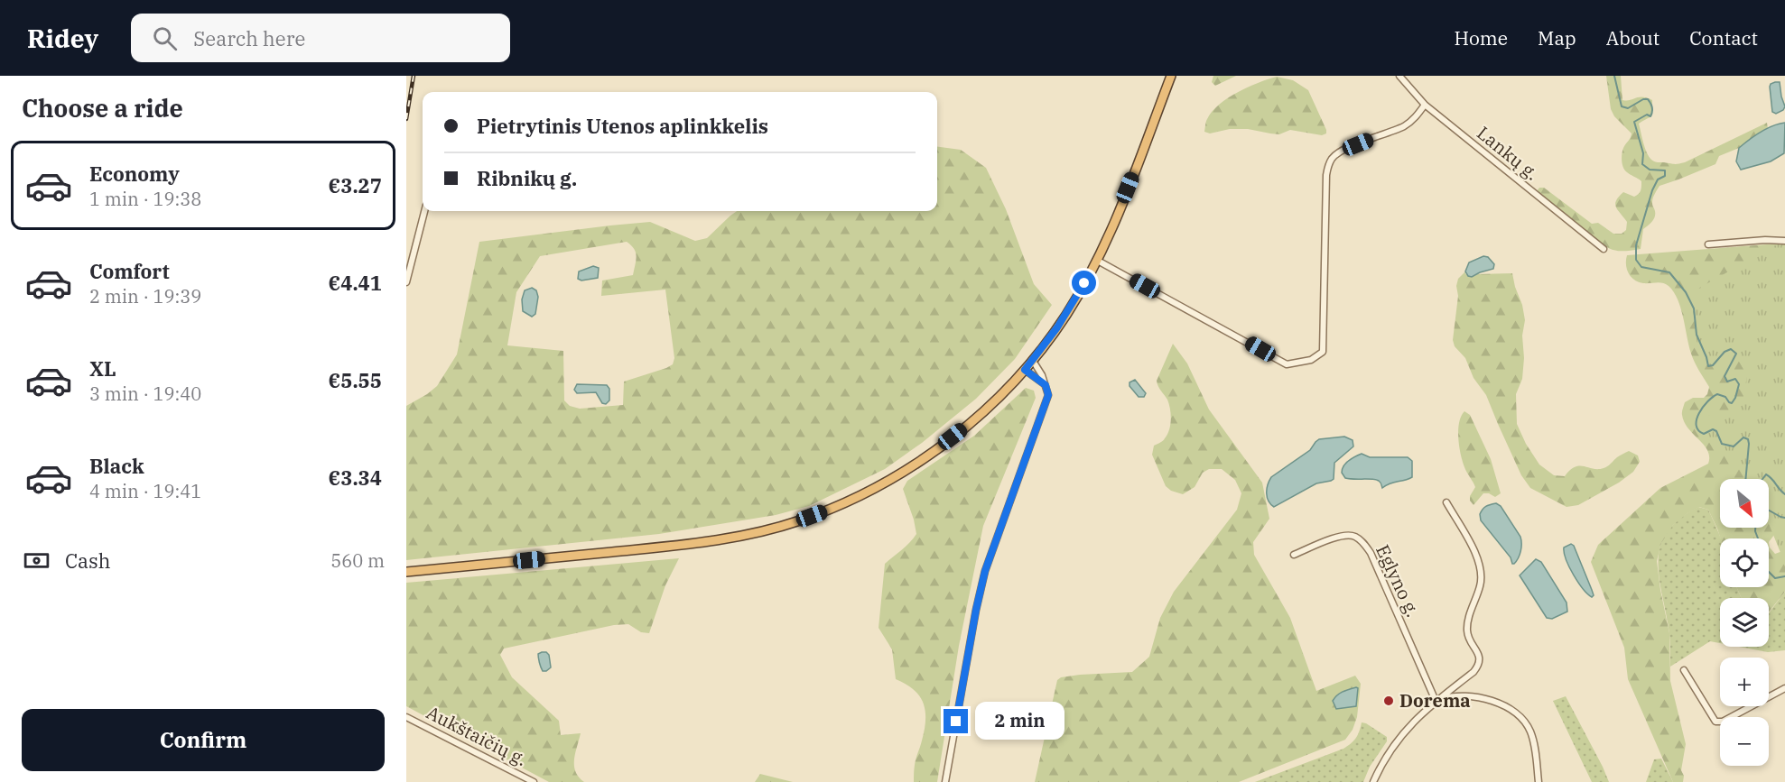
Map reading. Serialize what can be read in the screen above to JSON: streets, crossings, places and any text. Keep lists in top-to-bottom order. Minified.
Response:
{"streets":{"street":["Lankų g.","Eglyno g.","Aukštaičių g."]},"places":["Dorema"],"north":"bottom right","page":{"header":"Ridey","search":"Search here","nav":["Home","Map","About","Contact"],"heading":"Choose a ride","banner":["Pietrytinis Utenos aplinkkelis","Ribnikų g."],"list":[{"name":"Economy","note":"1 min · 19:38","value":"€3.27"},{"name":"Comfort","note":"2 min · 19:39","value":"€4.41"},{"name":"XL","note":"3 min · 19:40","value":"€5.55"},{"name":"Black","note":"4 min · 19:41","value":"€3.34"}],"map_buttons":["+","−"],"pay":["Cash","560 m"],"buttons":"Confirm","bubble":"2 min"}}
